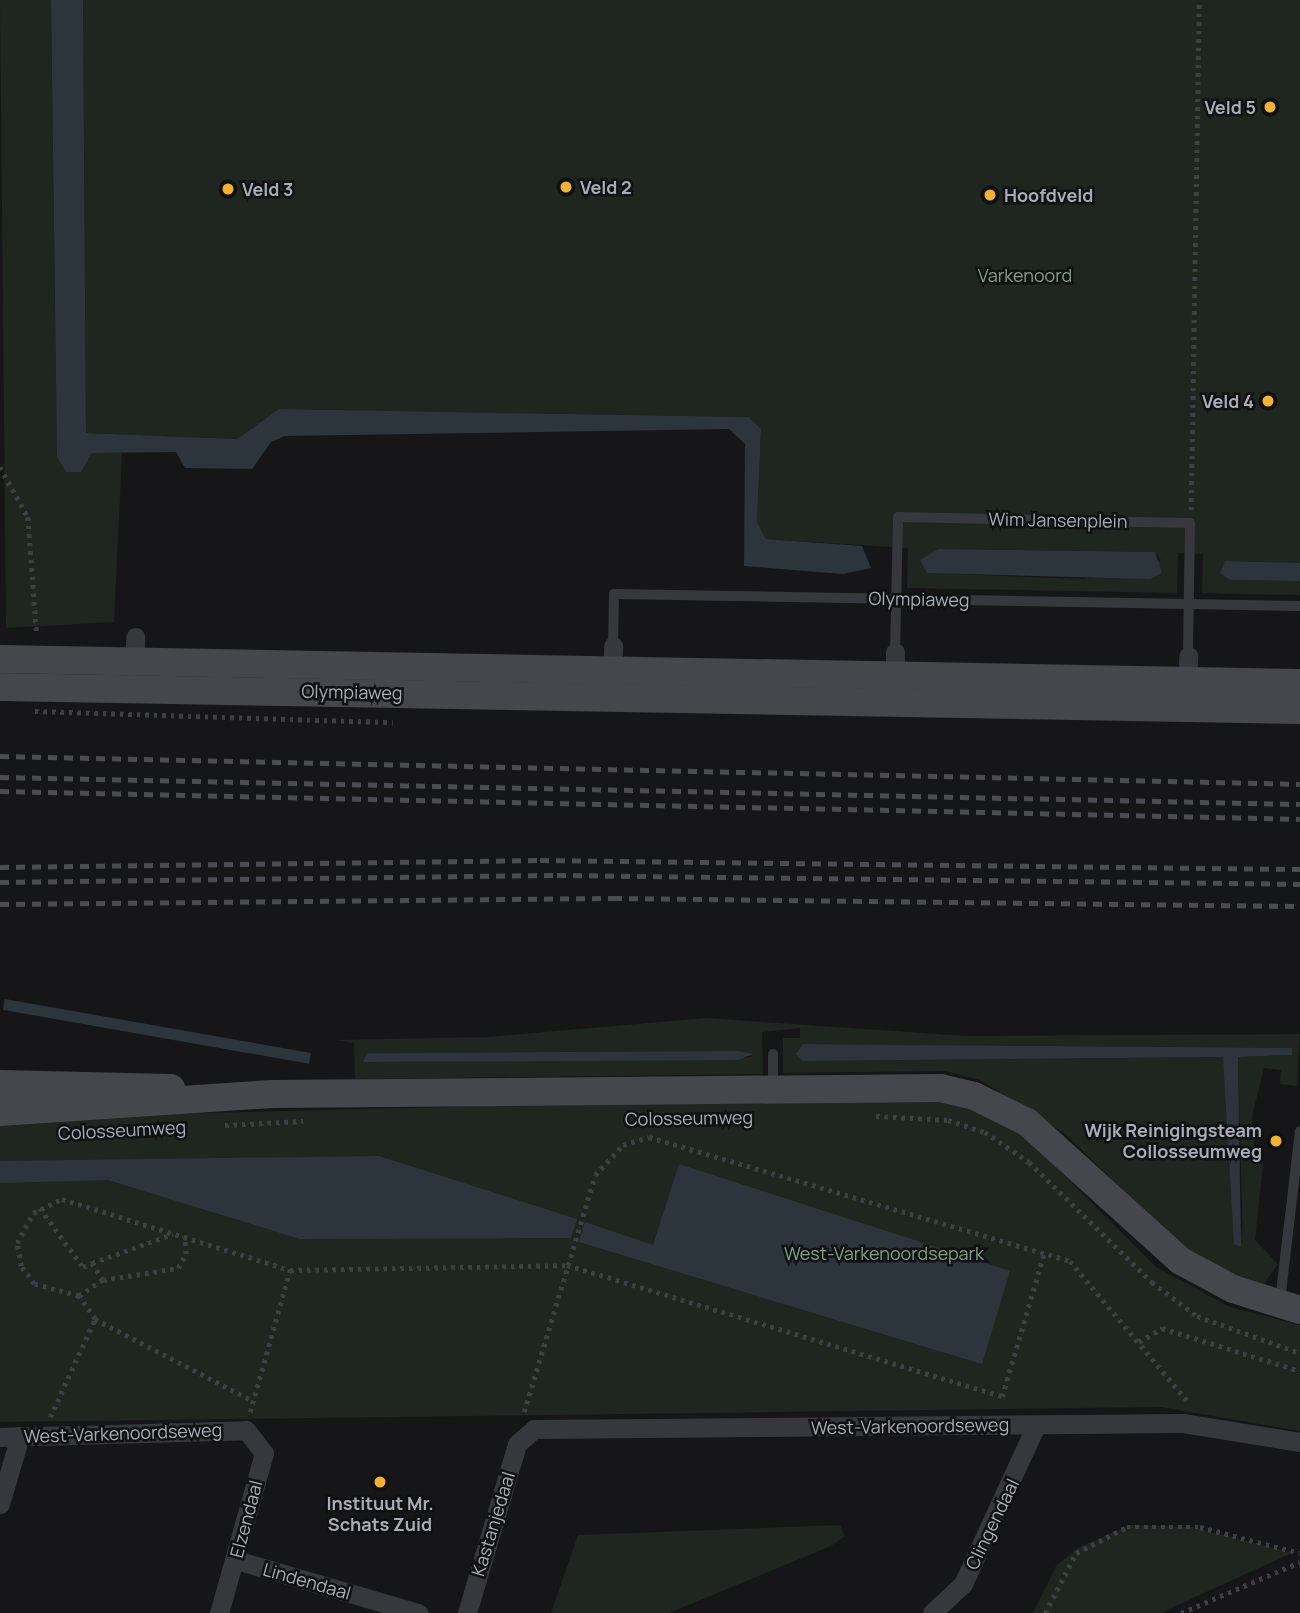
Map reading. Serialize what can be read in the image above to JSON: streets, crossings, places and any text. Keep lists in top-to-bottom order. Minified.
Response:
{"streets":{"main road":["Olympiaweg","Colosseumweg"],"street":["West-Varkenoordseweg","Elzendaal","Kastanjedaal","Clingendaal","Lindendaal"],"lane":["Wim Jansenplein"]},"crossings":[["Wim Jansenplein","Olympiaweg"],["West-Varkenoordseweg","Elzendaal"],["West-Varkenoordseweg","Kastanjedaal"],["West-Varkenoordseweg","Clingendaal"],["Elzendaal","Lindendaal"]],"parks":["Varkenoord","West-Varkenoordsepark"],"places":["Veld 5","Veld 2","Veld 3","Hoofdveld","Veld 4","Wijk Reinigingsteam Collosseumweg","Instituut Mr. Schats Zuid"]}
